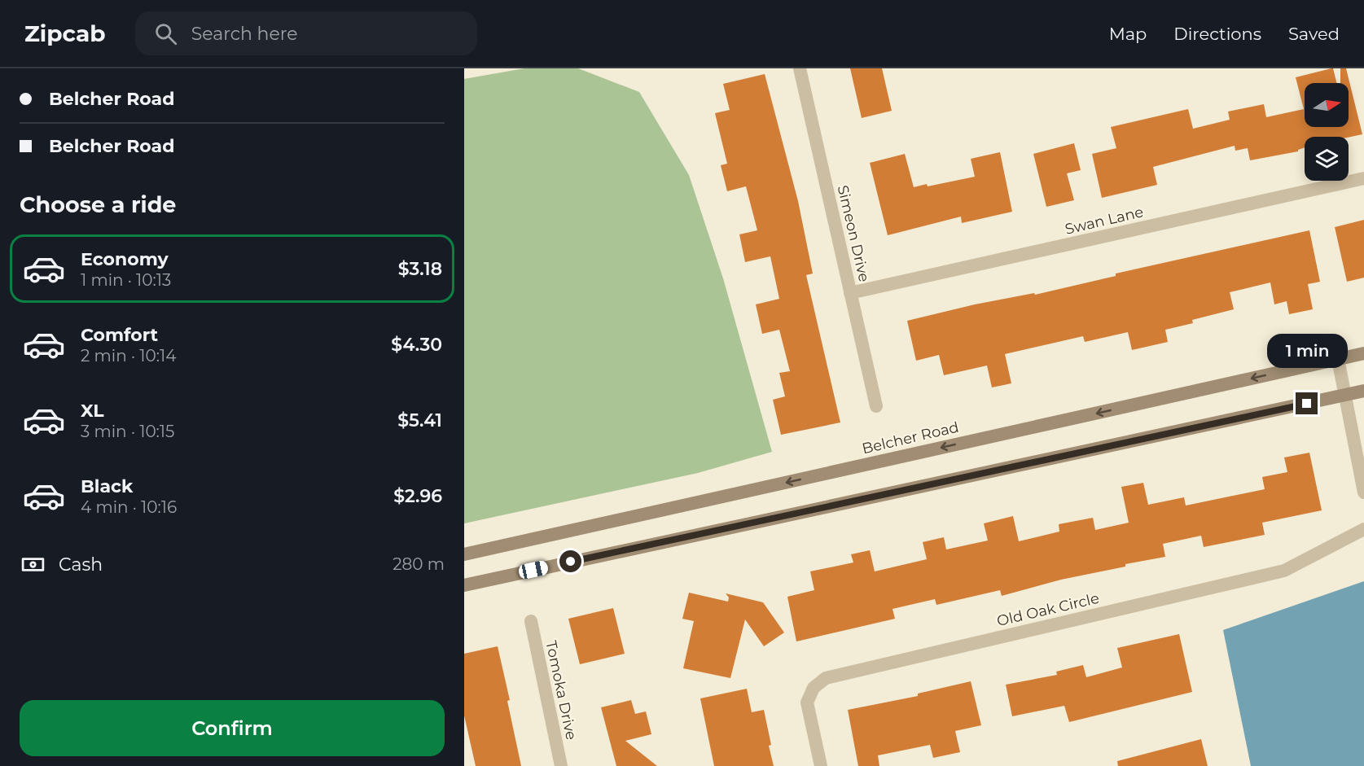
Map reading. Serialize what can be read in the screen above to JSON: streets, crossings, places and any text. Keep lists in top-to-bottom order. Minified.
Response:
{"streets":{"main road":["Belcher Road"],"street":["Swan Lane","Simeon Drive","Old Oak Circle","Tomoka Drive"]},"crossings":[["Swan Lane","Simeon Drive"]],"north":"right","page":{"header":"Zipcab","search":"Search here","nav":["Map","Directions","Saved"],"banner":["Belcher Road","Belcher Road"],"heading":"Choose a ride","list":[{"name":"Economy","note":"1 min · 10:13","value":"$3.18"},{"name":"Comfort","note":"2 min · 10:14","value":"$4.30"},{"name":"XL","note":"3 min · 10:15","value":"$5.41"},{"name":"Black","note":"4 min · 10:16","value":"$2.96"}],"bubble":"1 min","pay":["Cash","280 m"],"buttons":"Confirm"}}
